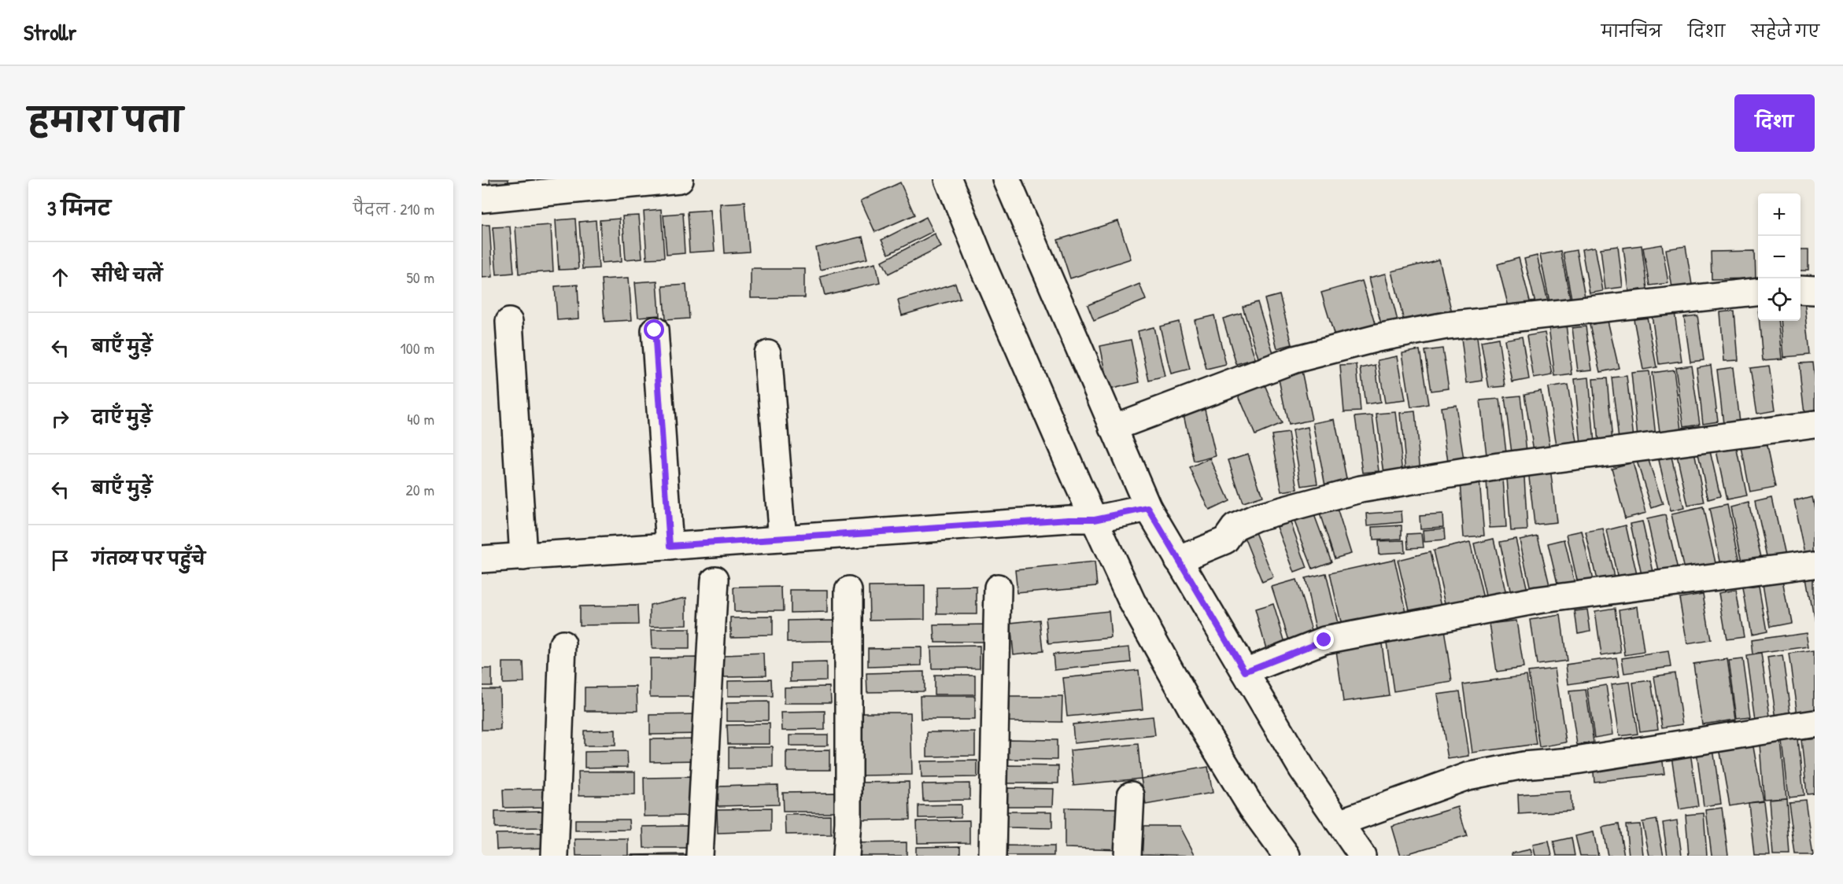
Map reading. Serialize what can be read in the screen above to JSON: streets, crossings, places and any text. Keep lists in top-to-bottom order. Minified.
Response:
{"page":{"header":"Strollr","nav":["मानचित्र","दिशा","सहेजे गए"],"title":"हमारा पता","buttons":"दिशा","heading":["3 मिनट","पैदल · 210 m"],"map_buttons":["+","−"],"list":[["सीधे चलें","50 m"],["बाएँ मुड़ें","100 m"],["दाएँ मुड़ें","40 m"],["बाएँ मुड़ें","20 m"],"गंतव्य पर पहुँचे"]}}
